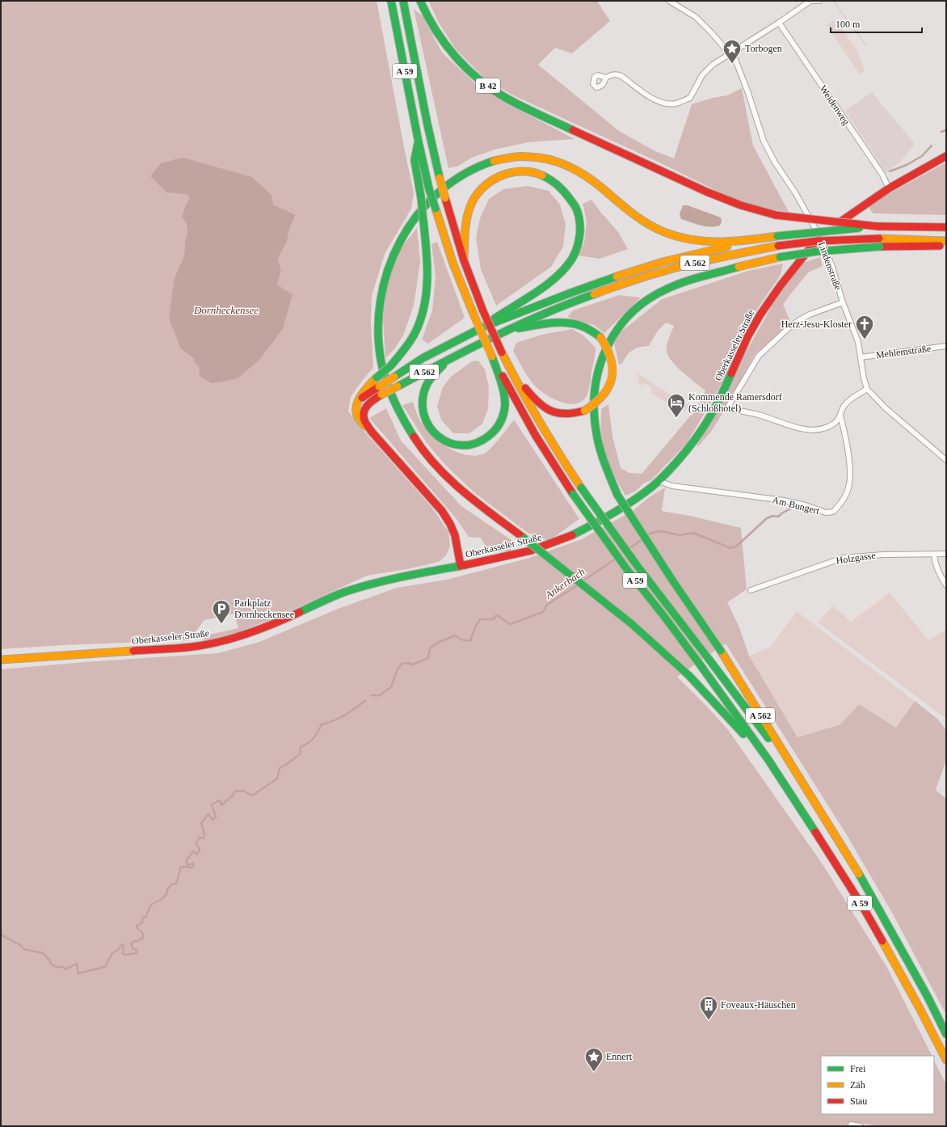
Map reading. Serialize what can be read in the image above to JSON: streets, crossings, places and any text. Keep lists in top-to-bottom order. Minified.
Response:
{"streets":{"main road":["A 59","B 42","A 562","Oberkasseler Straße"],"street":["Weidenweg","Lindenstraße","Mehlemstraße","Am Bungert","Holzgasse"]},"crossings":[["A 59","A 562"],["Weidenweg","Oberkasseler Straße"],["Lindenstraße","Oberkasseler Straße"],["Lindenstraße","Mehlemstraße"],["Oberkasseler Straße","Am Bungert"]],"water":["Dornheckensee","Ankerbach"],"places":{"place":["Torbogen","Ennert"],"church":["Herz-Jesu-Kloster"],"hotel":["Kommende Ramersdorf (Schloßhotel)"],"parking":["Parkplatz Dornheckensee"],"building":["Foveaux-Häuschen"]},"legend":["Frei","Zäh","Stau"],"scale_bar":"100 m"}
